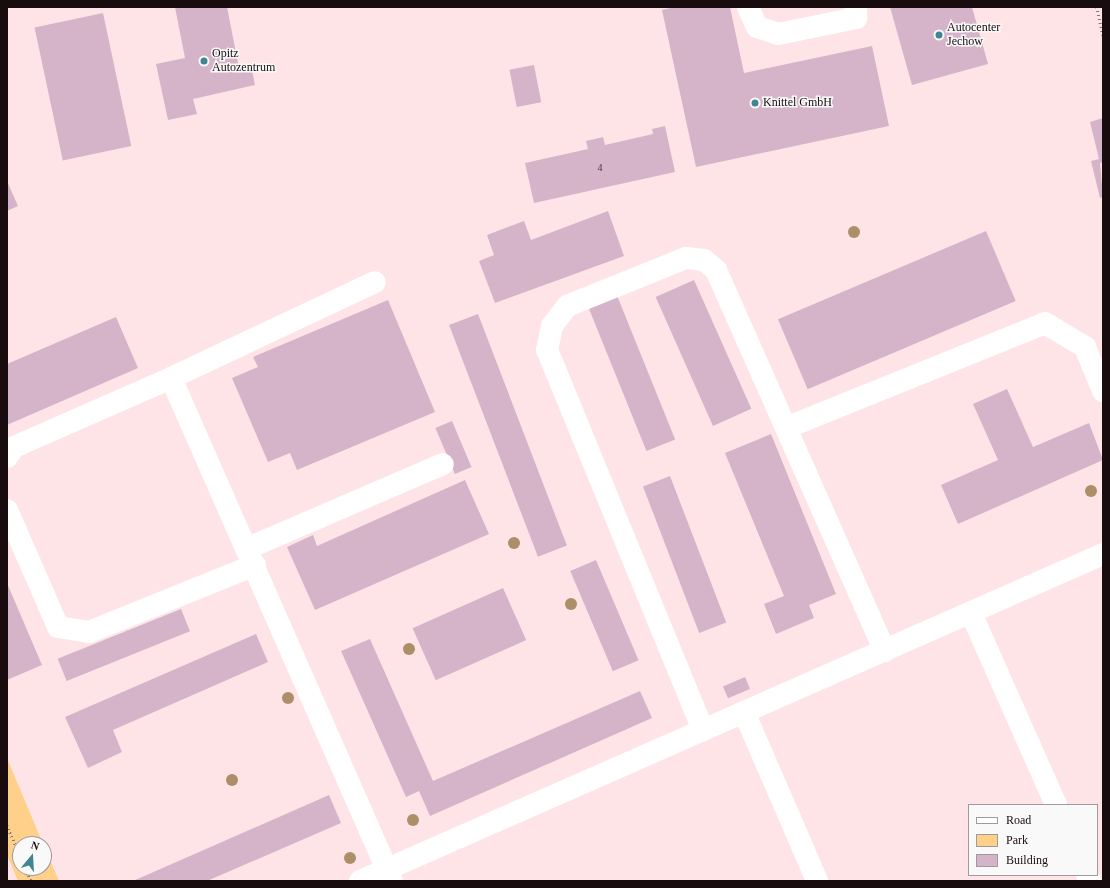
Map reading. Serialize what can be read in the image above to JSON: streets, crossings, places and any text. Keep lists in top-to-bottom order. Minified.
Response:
{"places":["Autocenter Jechow","Opitz Autozentrum","Knittel GmbH"],"house_numbers":["4"],"legend":["Road","Park","Building"],"north":"top"}
